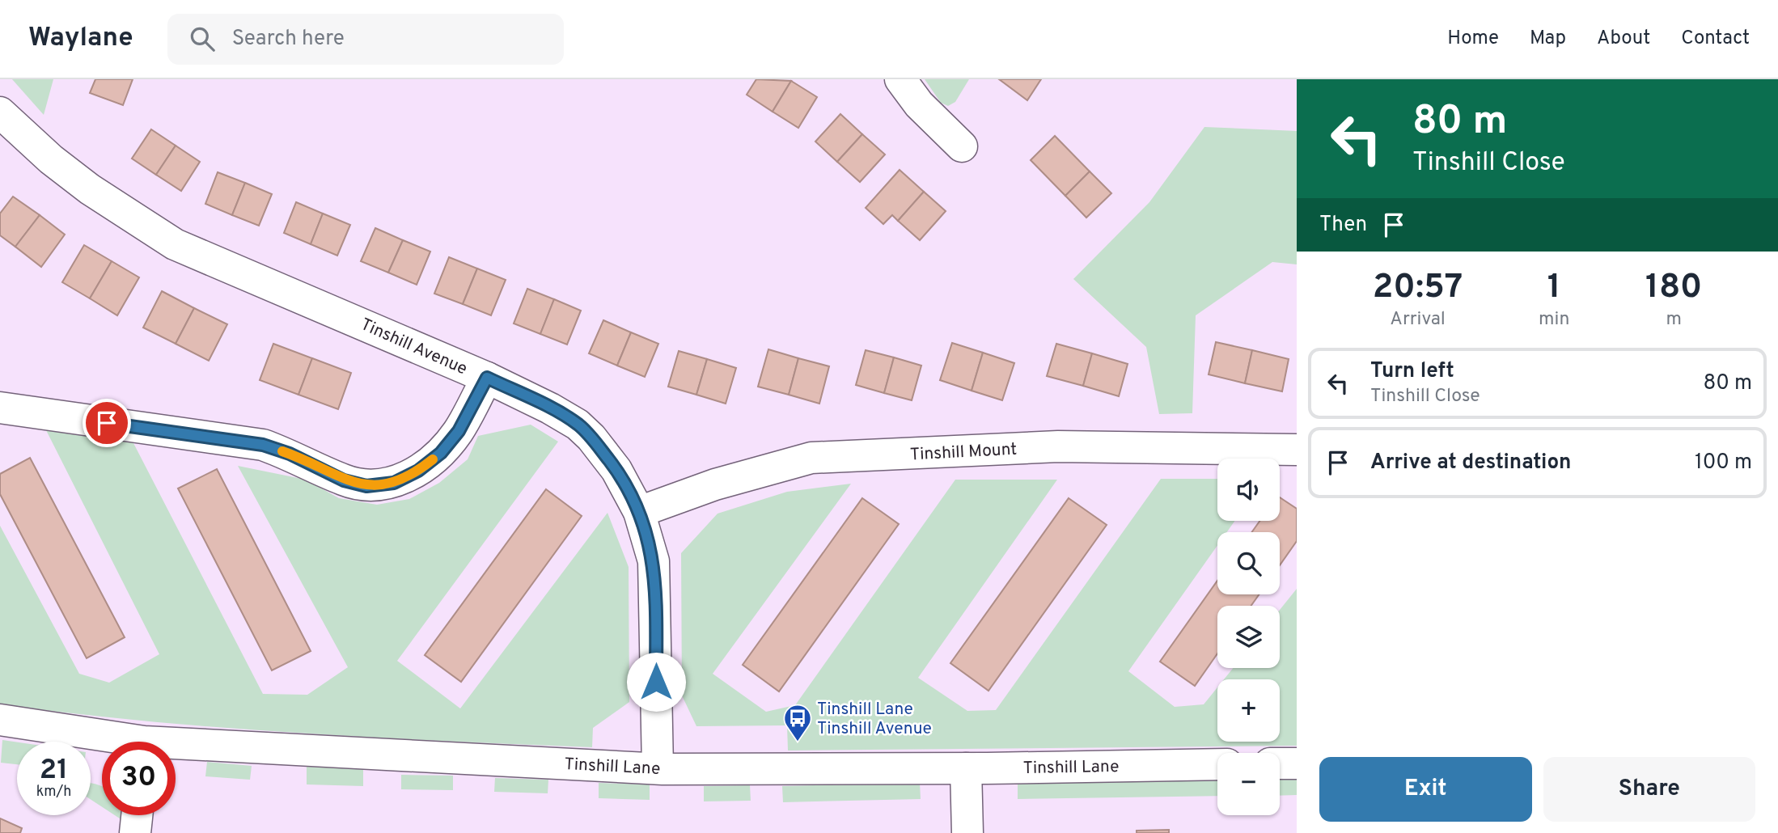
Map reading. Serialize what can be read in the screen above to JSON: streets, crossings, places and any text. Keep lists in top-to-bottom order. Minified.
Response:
{"streets":{"street":["Tinshill Avenue","Tinshill Mount","Tinshill Lane"]},"crossings":[["Tinshill Avenue","Tinshill Mount"],["Tinshill Avenue","Tinshill Lane"]],"places":{"bus stop":["Tinshill Lane Tinshill Avenue"]},"page":{"header":"Waylane","search":"Search here","nav":["Home","Map","About","Contact"],"turn":["80 m","Tinshill Close"],"then":"Then","eta":["20:57","Arrival","1","min","180","m"],"list":[{"name":"Turn left","note":"Tinshill Close","value":"80 m"},{"name":"Arrive at destination","value":"100 m"}],"map_buttons":["+","−"],"speed":"21 km/h","limit":"30","buttons":["Exit","Share"]}}
